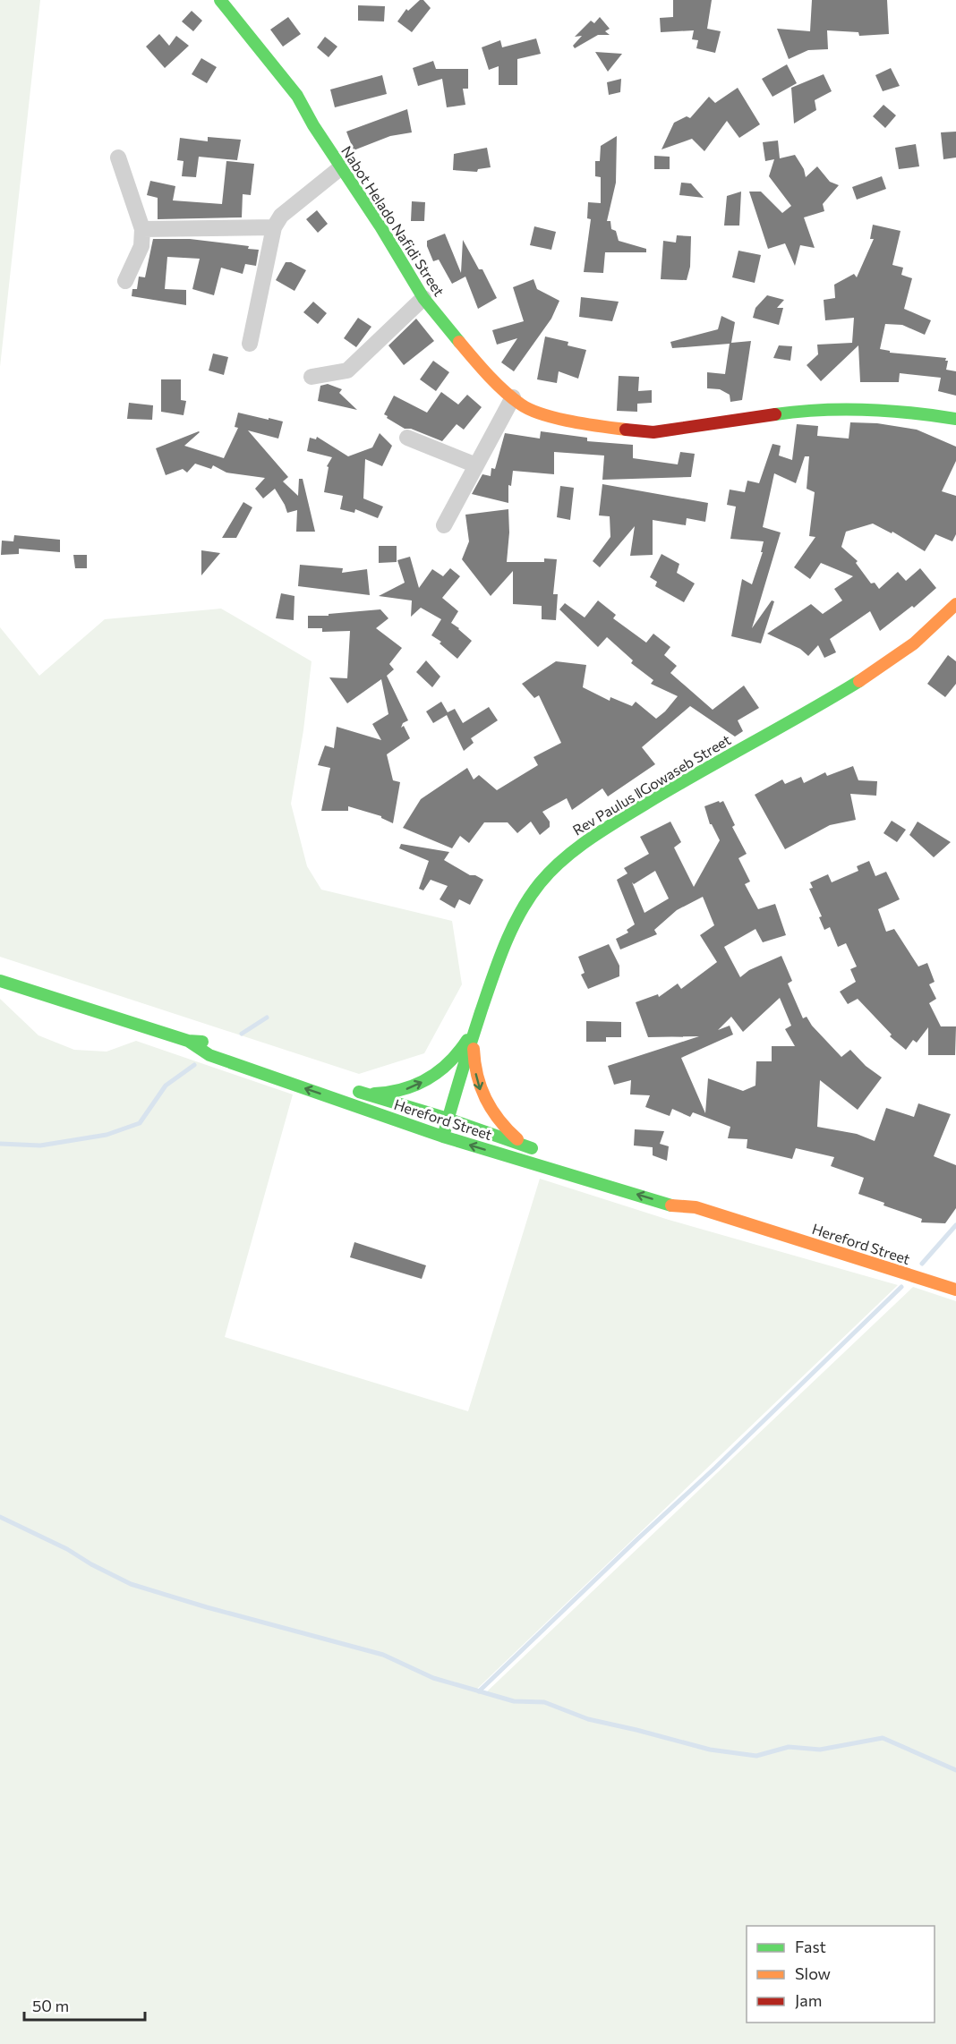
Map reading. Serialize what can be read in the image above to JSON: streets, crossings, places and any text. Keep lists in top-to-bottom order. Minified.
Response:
{"streets":{"street":["Nabot Helado Nafidi Street","Rev Paulus ǁGowaseb Street","Hereford Street"]},"crossings":[["Rev Paulus ǁGowaseb Street","Hereford Street"]],"legend":["Fast","Slow","Jam"],"scale_bar":"50 m"}
